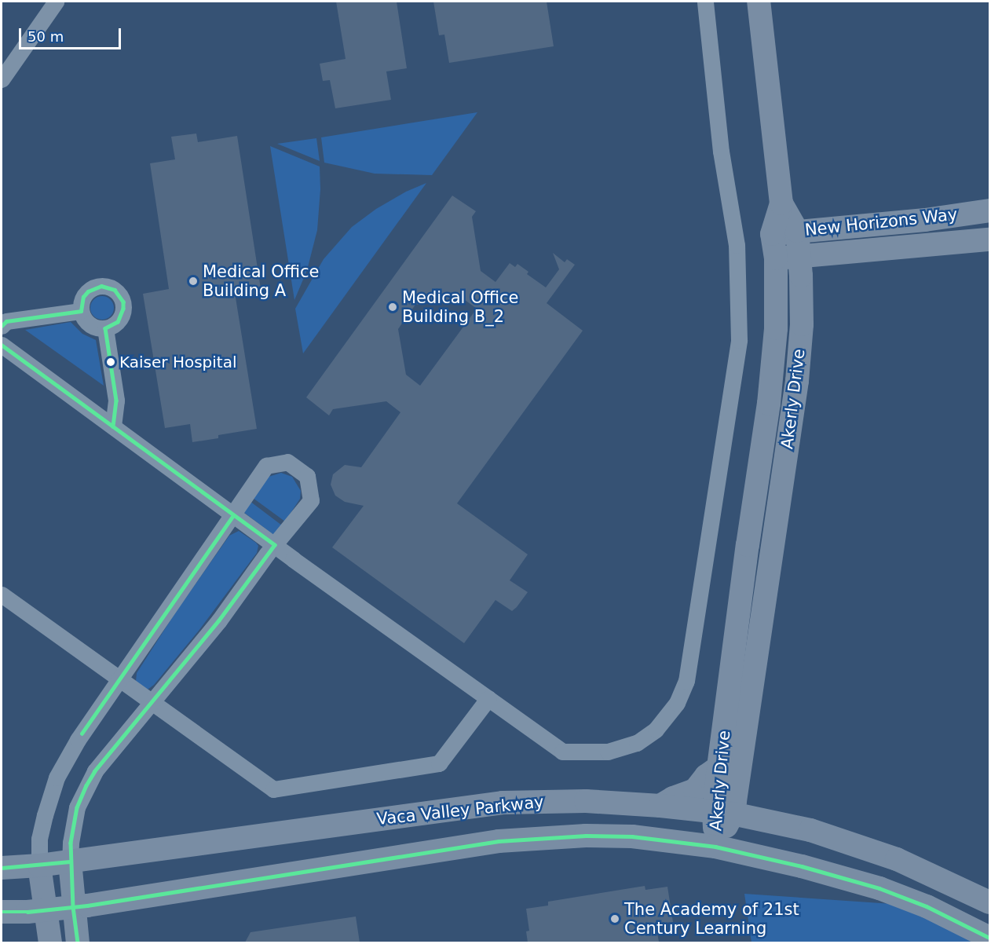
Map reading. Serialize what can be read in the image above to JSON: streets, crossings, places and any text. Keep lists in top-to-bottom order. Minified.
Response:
{"streets":{"street":["New Horizons Way","Akerly Drive","Vaca Valley Parkway"]},"crossings":[["New Horizons Way","Akerly Drive"],["Akerly Drive","Vaca Valley Parkway"]],"places":["Medical Office Building A","Medical Office Building B_2","Kaiser Hospital","The Academy of 21st Century Learning"],"scale_bar":"50 m"}
